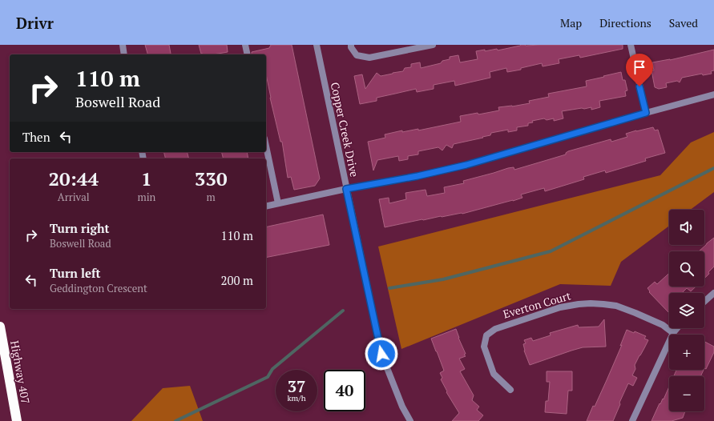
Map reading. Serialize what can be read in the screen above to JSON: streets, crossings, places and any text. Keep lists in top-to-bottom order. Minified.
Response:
{"streets":{"highway":["Highway 407"],"street":["Copper Creek Drive","Everton Court"]},"page":{"header":"Drivr","nav":["Map","Directions","Saved"],"turn":["110 m","Boswell Road"],"then":"Then","eta":["20:44","Arrival","1","min","330","m"],"map_buttons":["+","−"],"list":[{"name":"Turn right","note":"Boswell Road","value":"110 m"},{"name":"Turn left","note":"Geddington Crescent","value":"200 m"}],"speed":"37 km/h","limit":"40"}}
